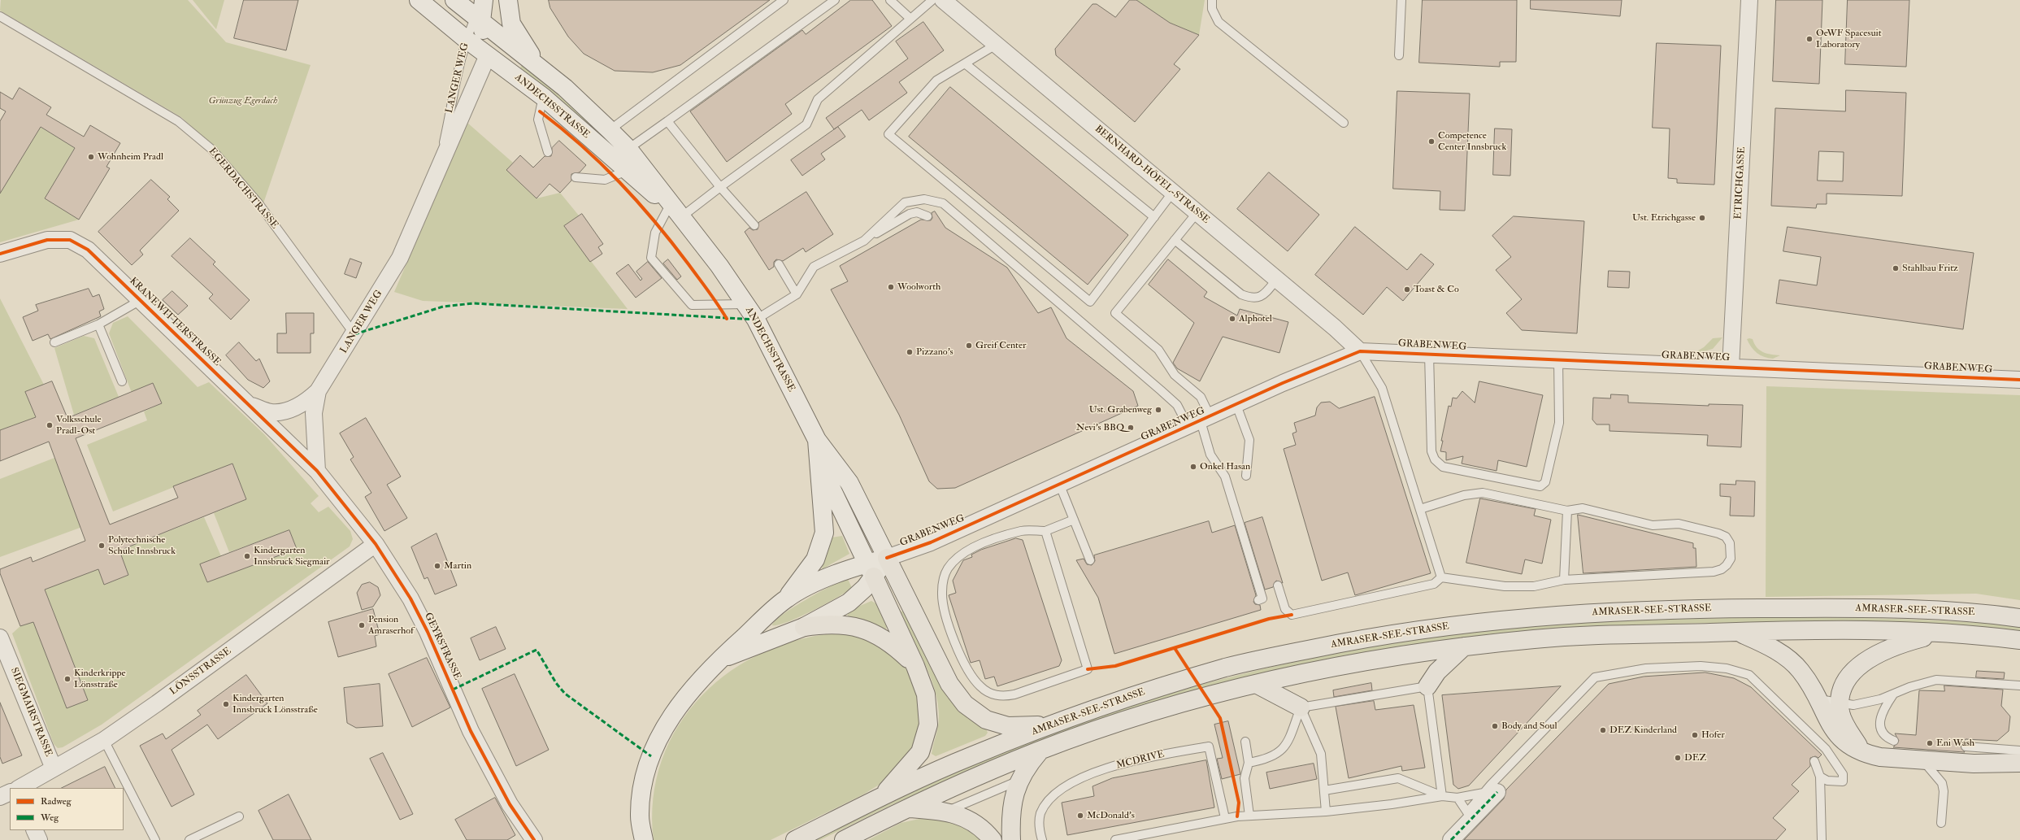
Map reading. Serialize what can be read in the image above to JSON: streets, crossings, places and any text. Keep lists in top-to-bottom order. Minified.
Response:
{"streets":{"main road":["LANGER WEG","ANDECHSSTRASSE","AMRASER-SEE-STRASSE"],"street":["BERNHARD-HÖFEL-STRASSE","ETRICHGASSE","KRANEWITTERSTRASSE","GRABENWEG","GEYRSTRASSE","LÖNSSTRASSE","SIEGMAIRSTRASSE"],"lane":["EGERDACHSTRASSE","MCDRIVE"]},"crossings":[["LANGER WEG","ANDECHSSTRASSE"],["LANGER WEG","EGERDACHSTRASSE"],["LANGER WEG","KRANEWITTERSTRASSE"],["LANGER WEG","GEYRSTRASSE"],["ANDECHSSTRASSE","GRABENWEG"],["BERNHARD-HÖFEL-STRASSE","GRABENWEG"],["ETRICHGASSE","GRABENWEG"],["KRANEWITTERSTRASSE","GEYRSTRASSE"],["GEYRSTRASSE","LÖNSSTRASSE"],["LÖNSSTRASSE","SIEGMAIRSTRASSE"]],"parks":["Grünzug Egerdach"],"places":["OeWF Spacesuit Laboratory","Competence Center Innsbruck","Wohnheim Pradl","Ust. Etrichgasse","Stahlbau Fritz","Woolworth","Toast & Co","Alphotel","Greif Center","Pizzano's","Ust. Grabenweg","Volksschule Pradl-Ost","Nevi's BBQ","Onkel Hasan","Polytechnische Schule Innsbruck","Kindergarten Innsbruck Siegmair","Martin","Pension Amraserhof","Kinderkrippe Lönsstraße","Kindergarten Innsbruck Lönsstraße","Body and Soul","DEZ Kinderland","Hofer","Eni Wash","DEZ","McDonald's"],"legend":["Radweg","Weg"]}
